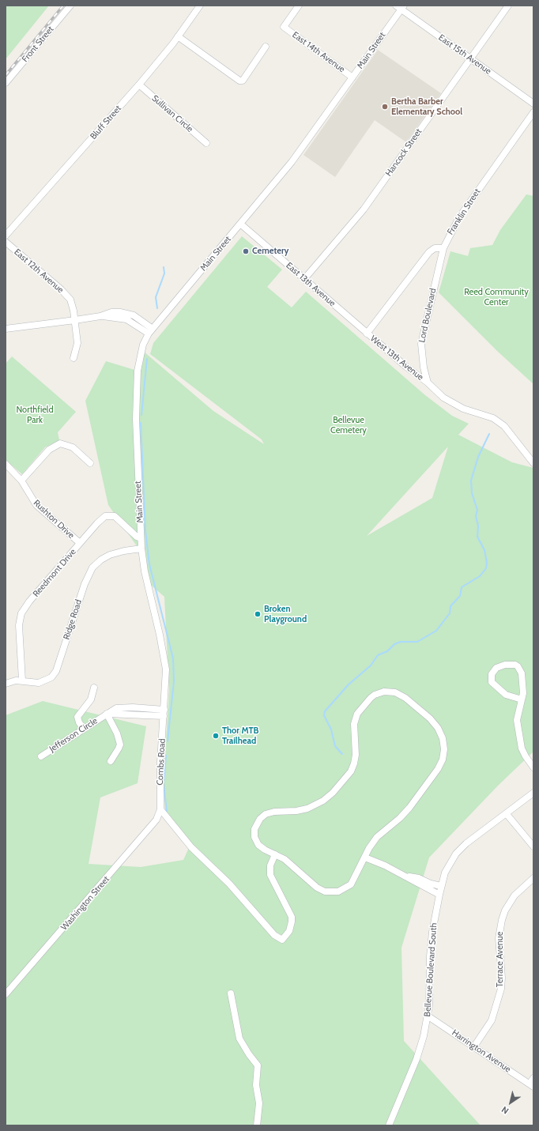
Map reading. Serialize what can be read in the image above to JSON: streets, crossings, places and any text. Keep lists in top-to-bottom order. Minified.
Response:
{"streets":{"street":["Front Street","Main Street","East 14th Avenue","East 15th Avenue","Sullivan Circle","Bluff Street","Hancock Street","Franklin Street","East 12th Avenue","East 13th Avenue","Lord Boulevard","West 13th Avenue","Rushton Drive","Reedmont Drive","Ridge Road","Jefferson Circle","Combs Road","Washington Street","Terrace Avenue","Bellevue Boulevard South","Harrington Avenue"]},"crossings":[["Main Street","East 14th Avenue"],["Main Street","East 15th Avenue"],["Main Street","East 13th Avenue"],["Main Street","Reedmont Drive"],["Main Street","Combs Road"],["East 15th Avenue","Hancock Street"],["Sullivan Circle","Bluff Street"],["Hancock Street","East 13th Avenue"],["Franklin Street","Lord Boulevard"],["East 13th Avenue","West 13th Avenue"],["Lord Boulevard","West 13th Avenue"],["Rushton Drive","Reedmont Drive"],["Reedmont Drive","Ridge Road"],["Reedmont Drive","Combs Road"],["Ridge Road","Combs Road"],["Jefferson Circle","Combs Road"],["Combs Road","Washington Street"],["Terrace Avenue","Harrington Avenue"],["Bellevue Boulevard South","Harrington Avenue"]],"parks":["Reed Community Center","Northfield Park","Bellevue Cemetery"],"places":["Bertha Barber Elementary School","Cemetery","Broken Playground","Thor MTB Trailhead"],"north":"bottom left"}
